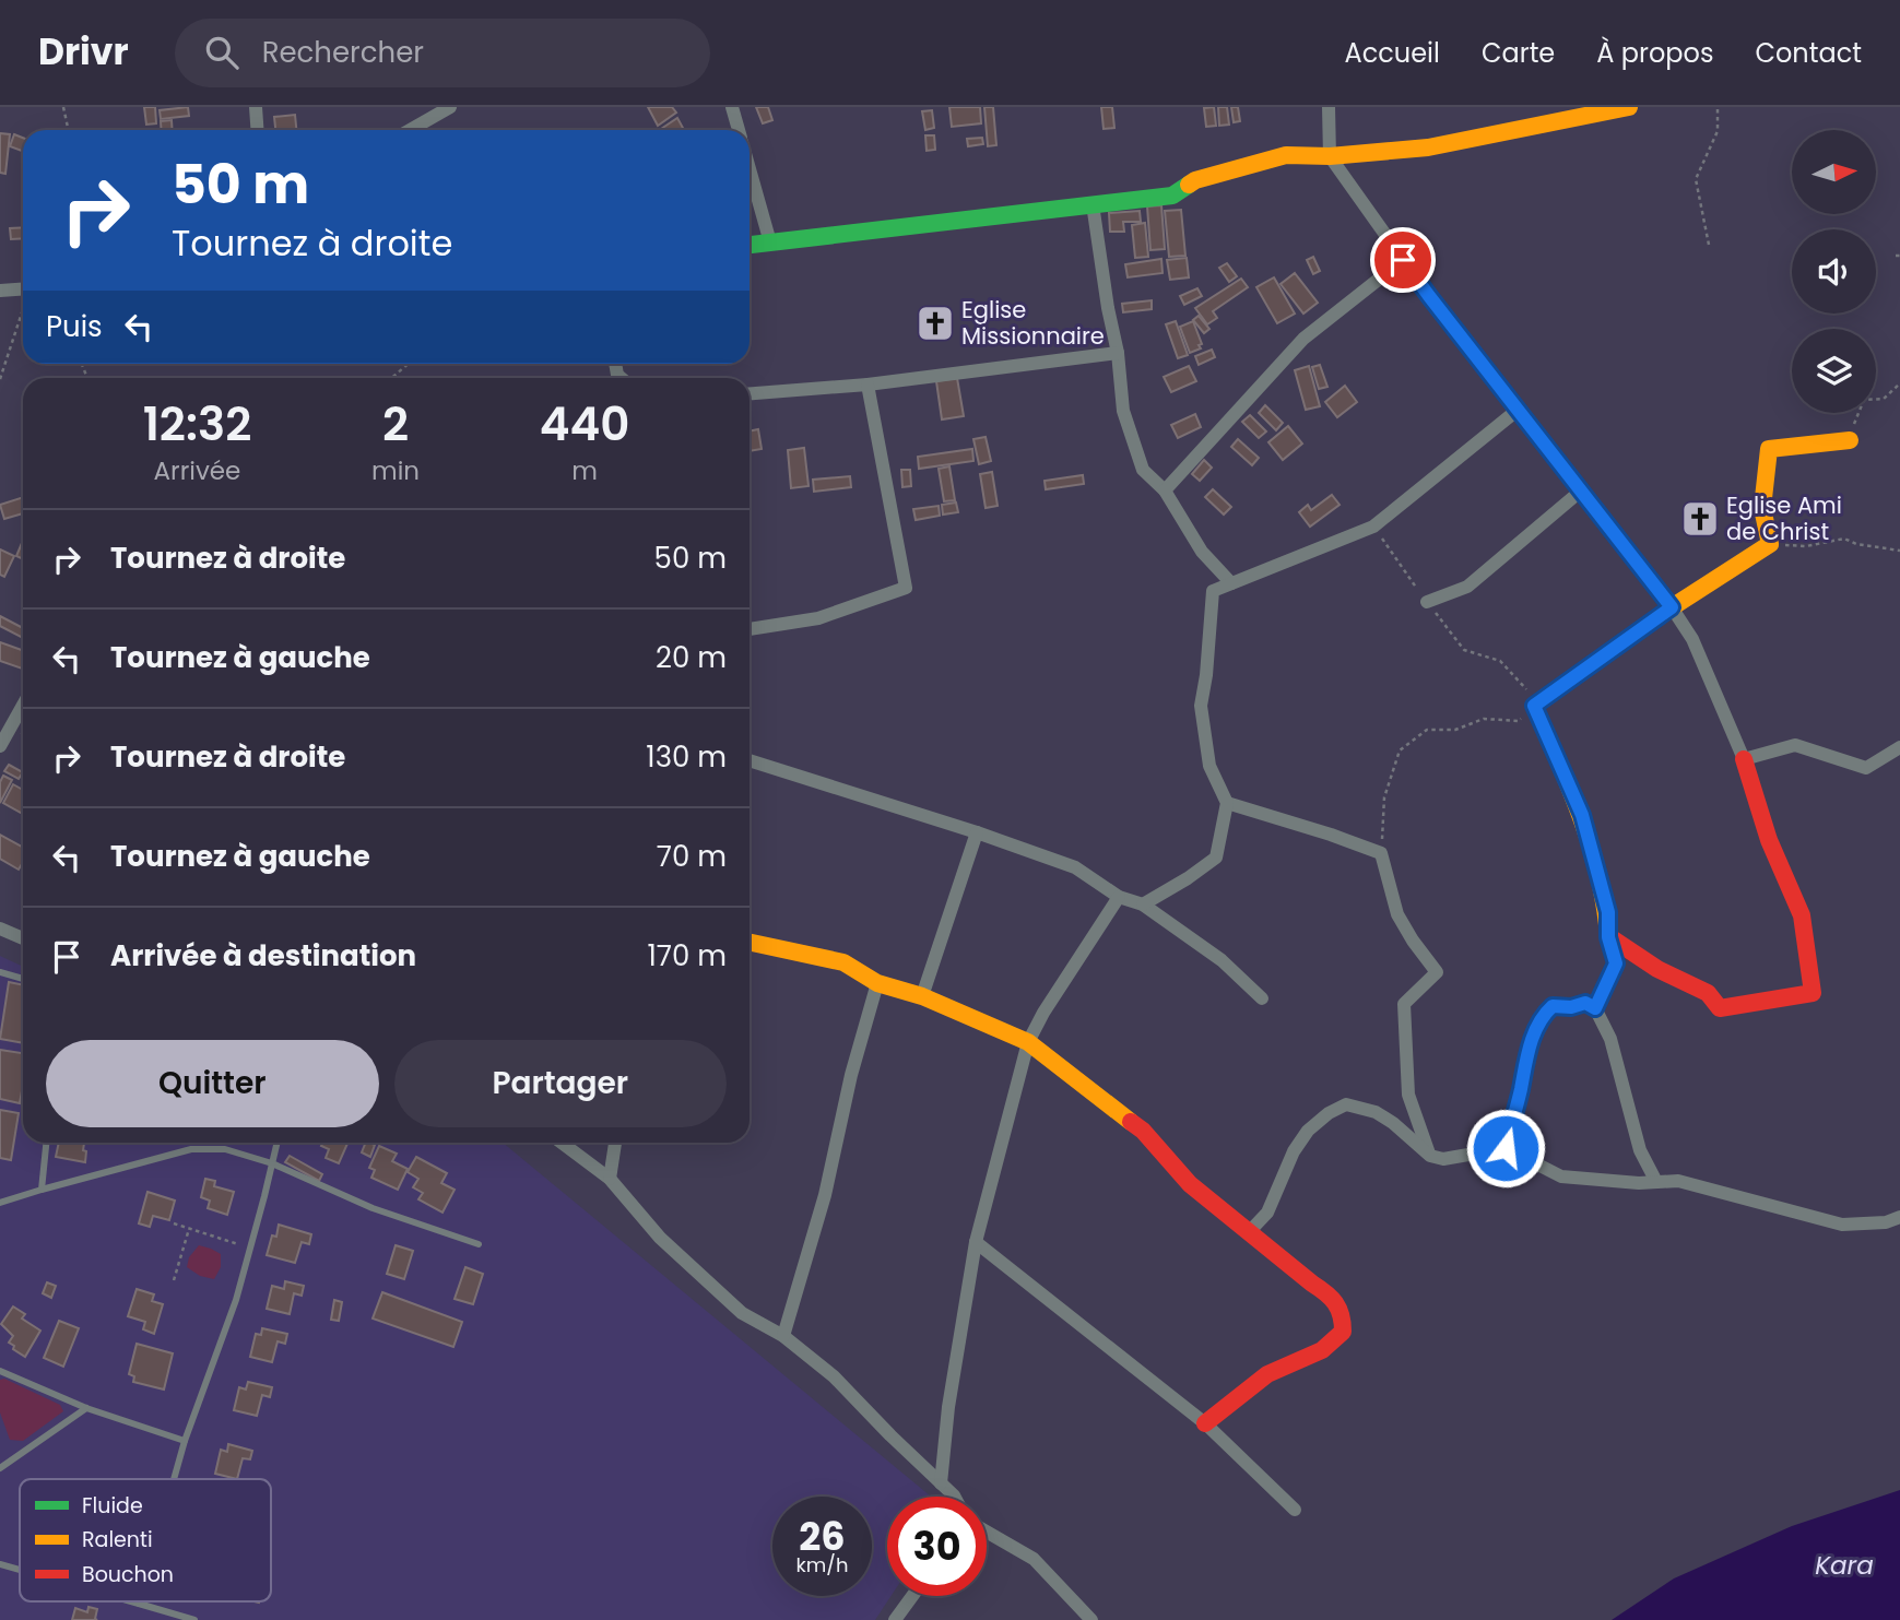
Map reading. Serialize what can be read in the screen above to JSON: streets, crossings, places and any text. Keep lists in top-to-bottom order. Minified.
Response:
{"water":["Kara"],"places":{"church":["Eglise Missionnaire","Eglise Ami de Christ"]},"legend":["Fluide","Ralenti","Bouchon"],"north":"right","page":{"header":"Drivr","search":"Rechercher","nav":["Accueil","Carte","À propos","Contact"],"turn":["50 m","Tournez à droite"],"then":"Puis","eta":["12:32","Arrivée","2","min","440","m"],"list":[{"name":"Tournez à droite","value":"50 m"},{"name":"Tournez à gauche","value":"20 m"},{"name":"Tournez à droite","value":"130 m"},{"name":"Tournez à gauche","value":"70 m"},{"name":"Arrivée à destination","value":"170 m"}],"buttons":["Quitter","Partager"],"speed":"26 km/h","limit":"30"}}
